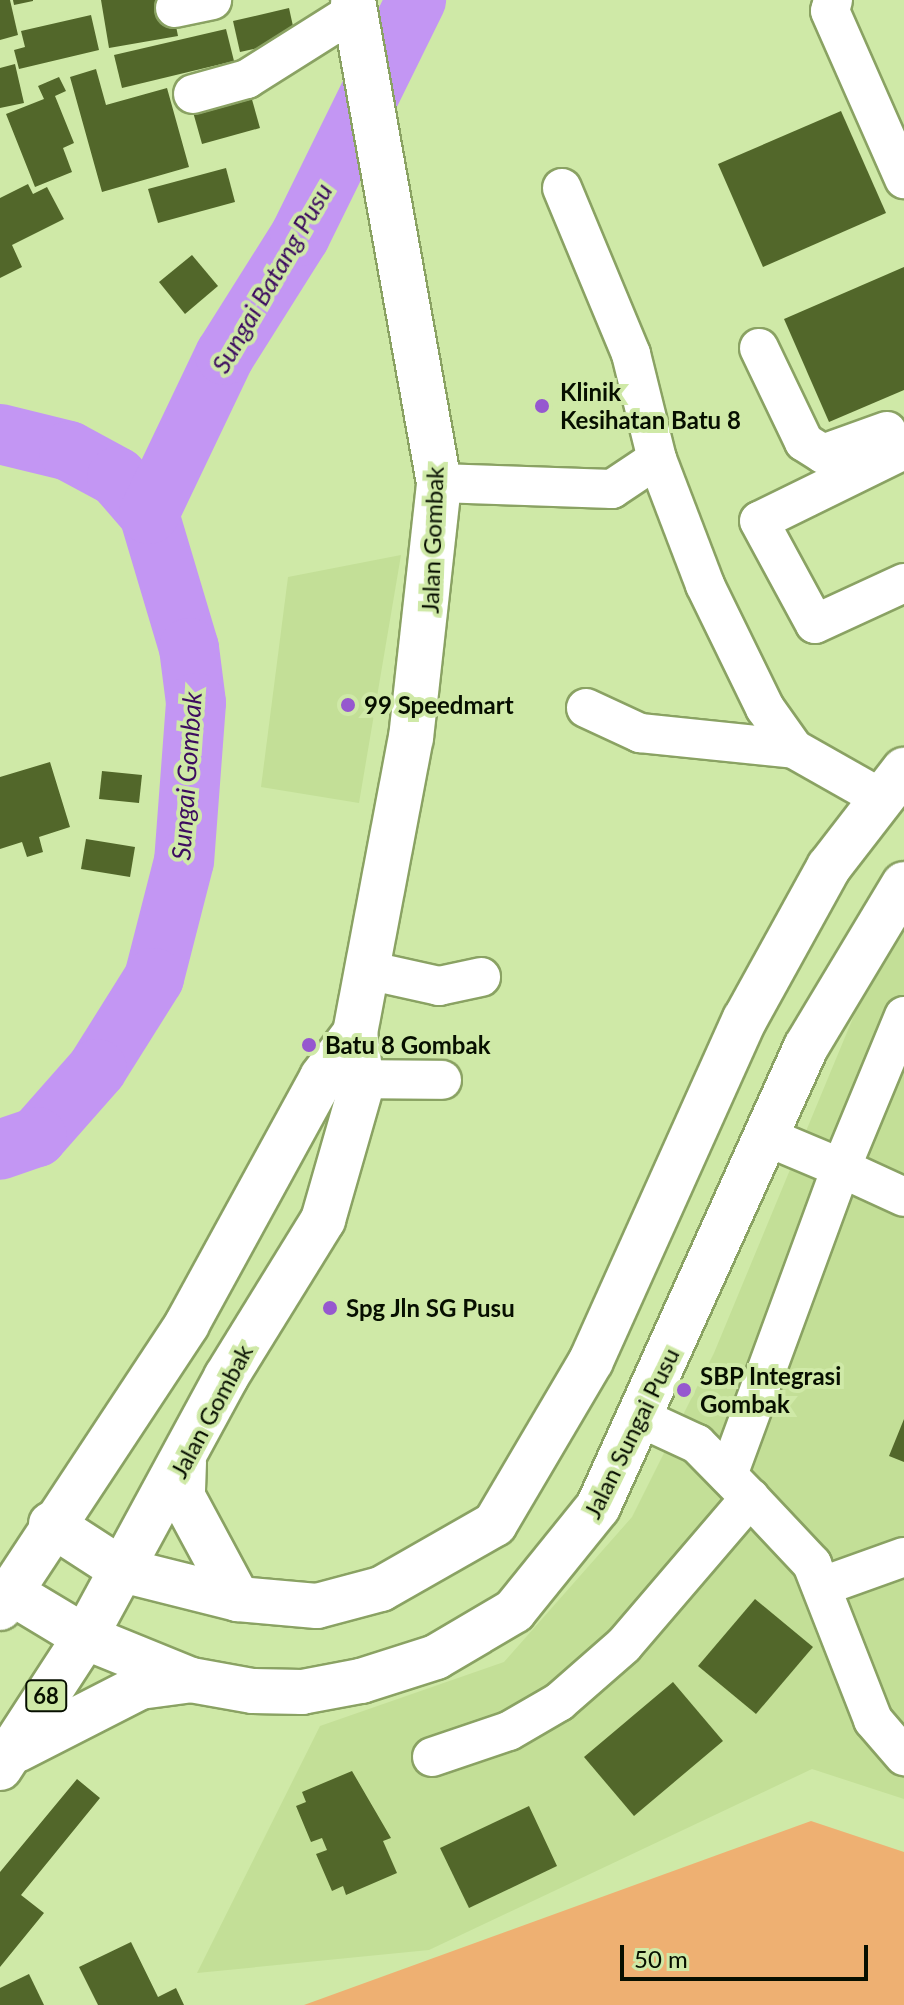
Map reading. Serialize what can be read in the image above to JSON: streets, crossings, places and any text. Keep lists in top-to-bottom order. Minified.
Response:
{"streets":{"main road":["Jalan Gombak","Jalan Sungai Pusu","68"]},"crossings":[["Jalan Gombak","Jalan Sungai Pusu"]],"water":["Sungai Batang Pusu","Sungai Gombak"],"places":["Klinik Kesihatan Batu 8","99 Speedmart","Batu 8 Gombak","Spg Jln SG Pusu","SBP Integrasi Gombak"],"scale_bar":"50 m"}
